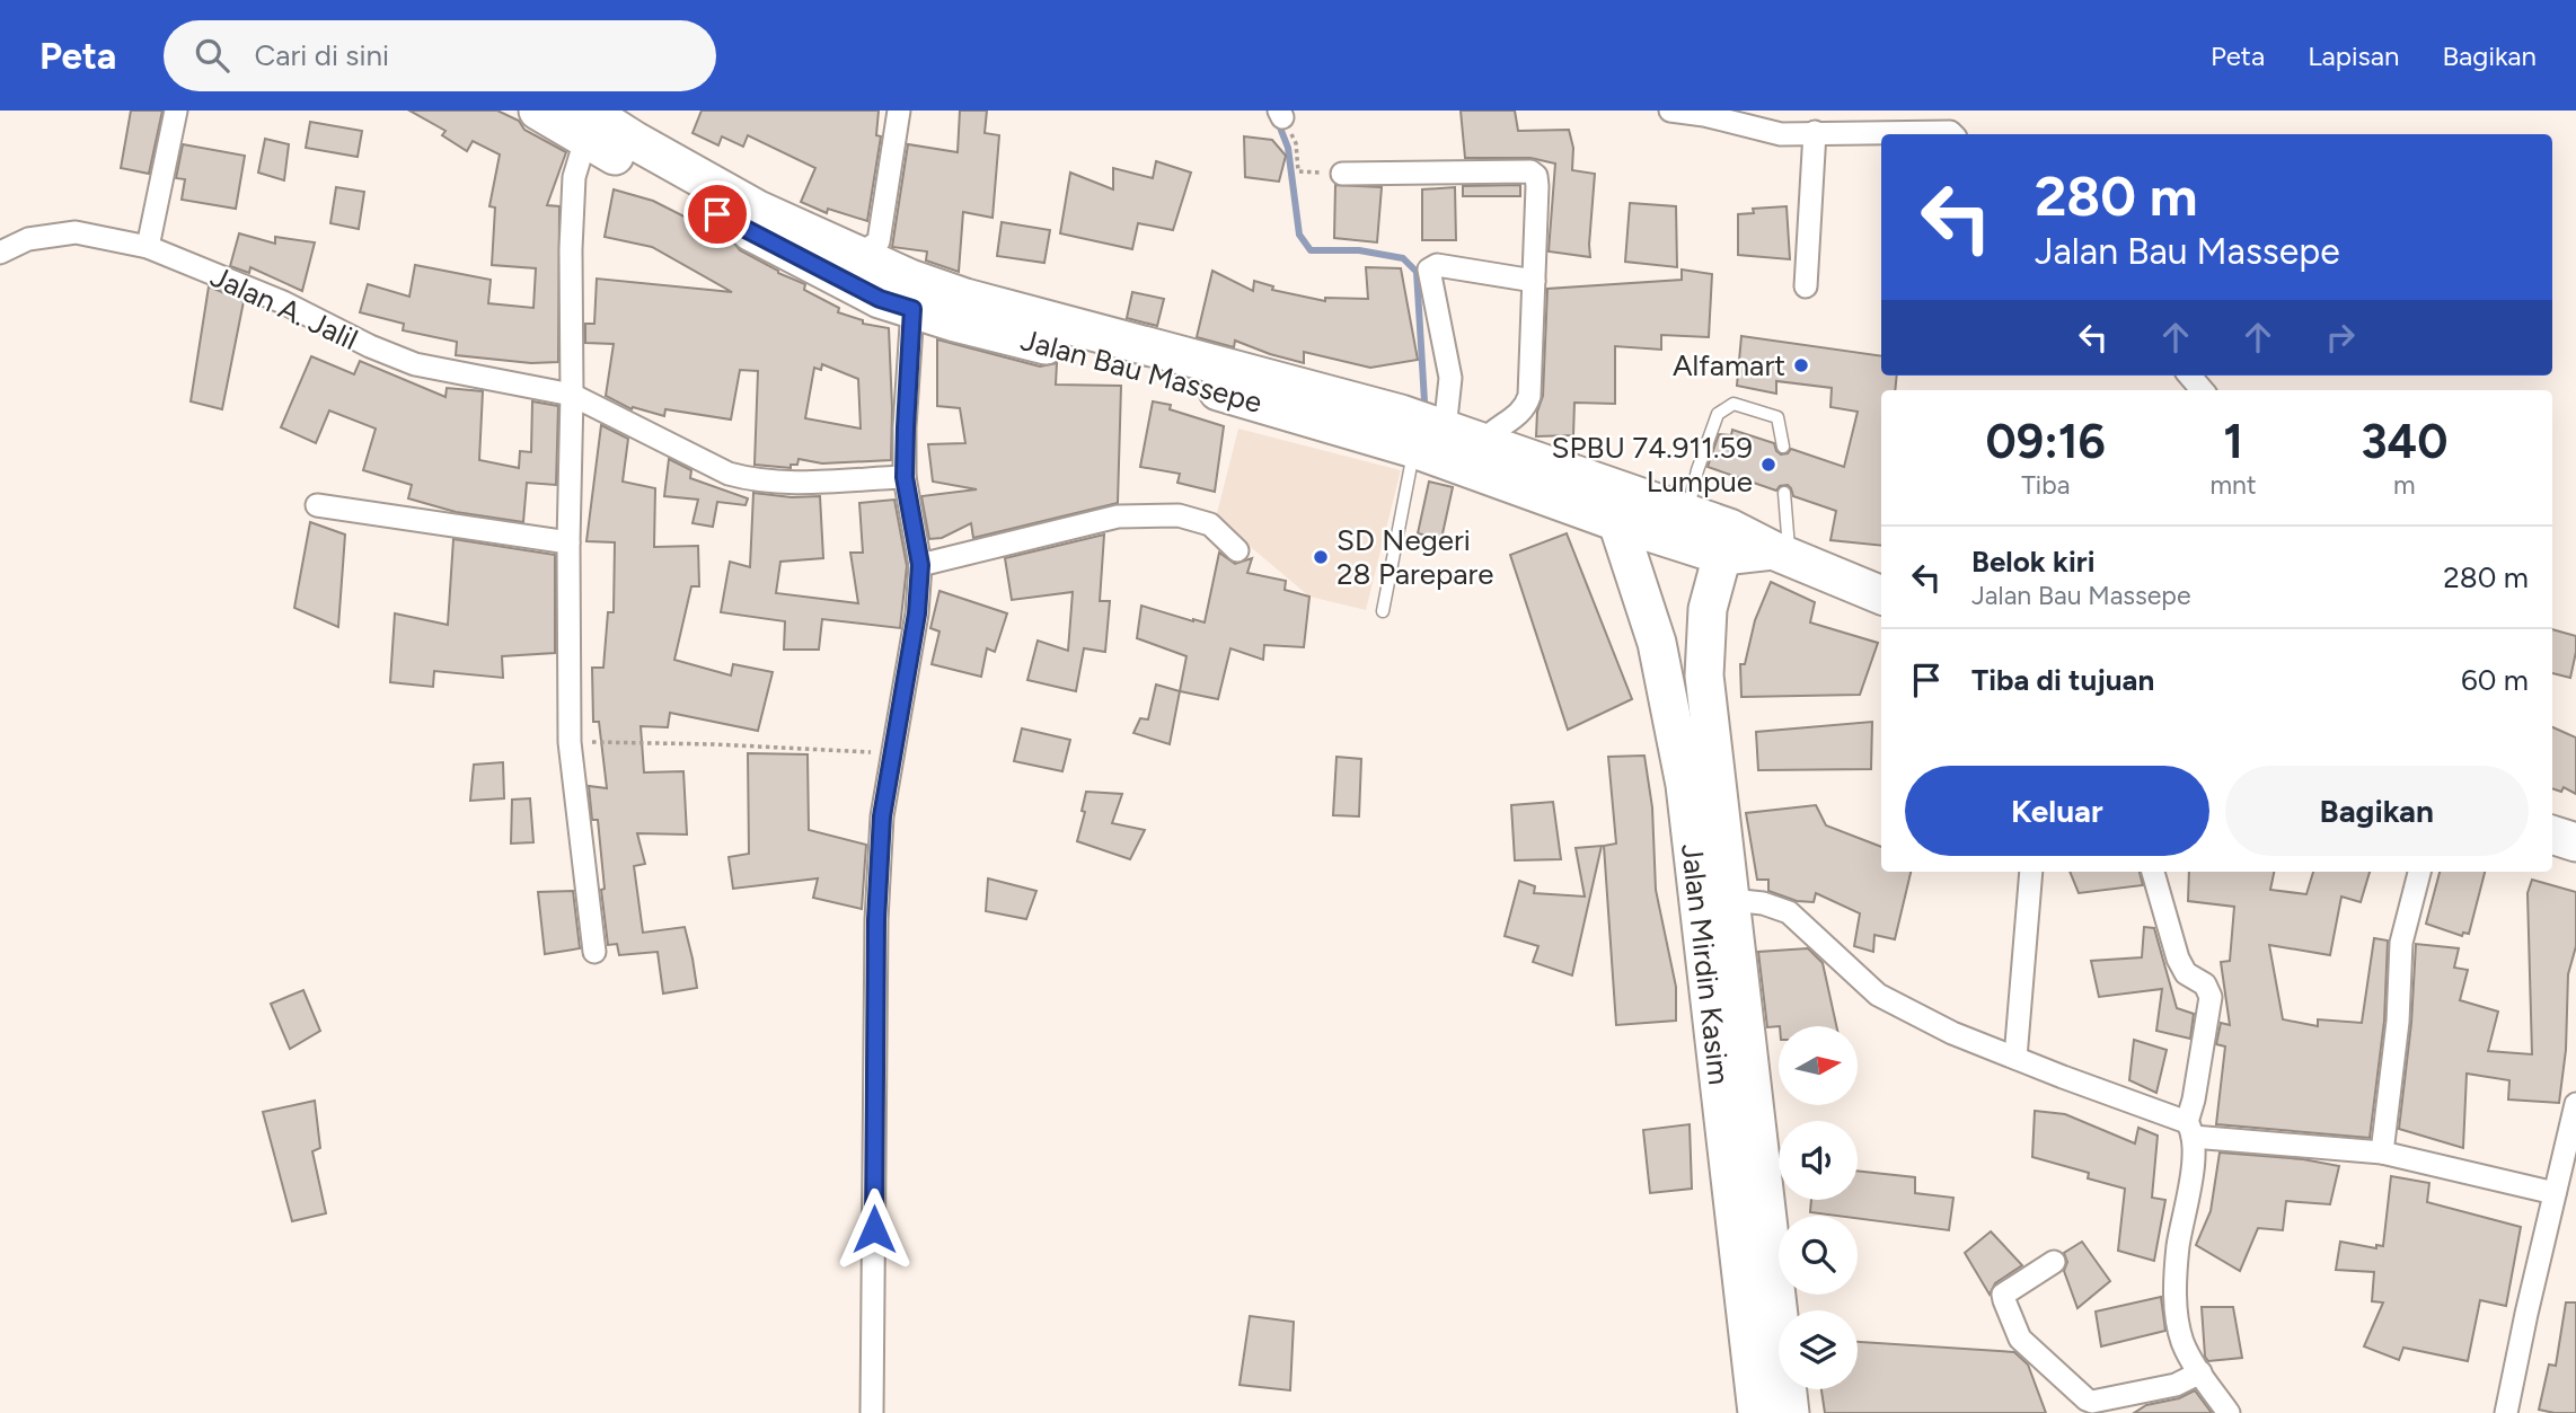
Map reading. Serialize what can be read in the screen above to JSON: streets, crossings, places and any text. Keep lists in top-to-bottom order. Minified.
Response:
{"streets":{"highway":["Jalan Bau Massepe","Jalan Mirdin Kasim"],"street":["Jalan A. Jalil"]},"crossings":[["Jalan Bau Massepe","Jalan Mirdin Kasim"]],"places":["Alfamart","SPBU 74.911.59 Lumpue","SD Negeri 28 Parepare"],"north":"right","page":{"header":"Peta","search":"Cari di sini","nav":["Peta","Lapisan","Bagikan"],"turn":["280 m","Jalan Bau Massepe"],"eta":["09:16","Tiba","1","mnt","340","m"],"list":[{"name":"Belok kiri","note":"Jalan Bau Massepe","value":"280 m"},{"name":"Tiba di tujuan","value":"60 m"}],"buttons":["Keluar","Bagikan"]}}
